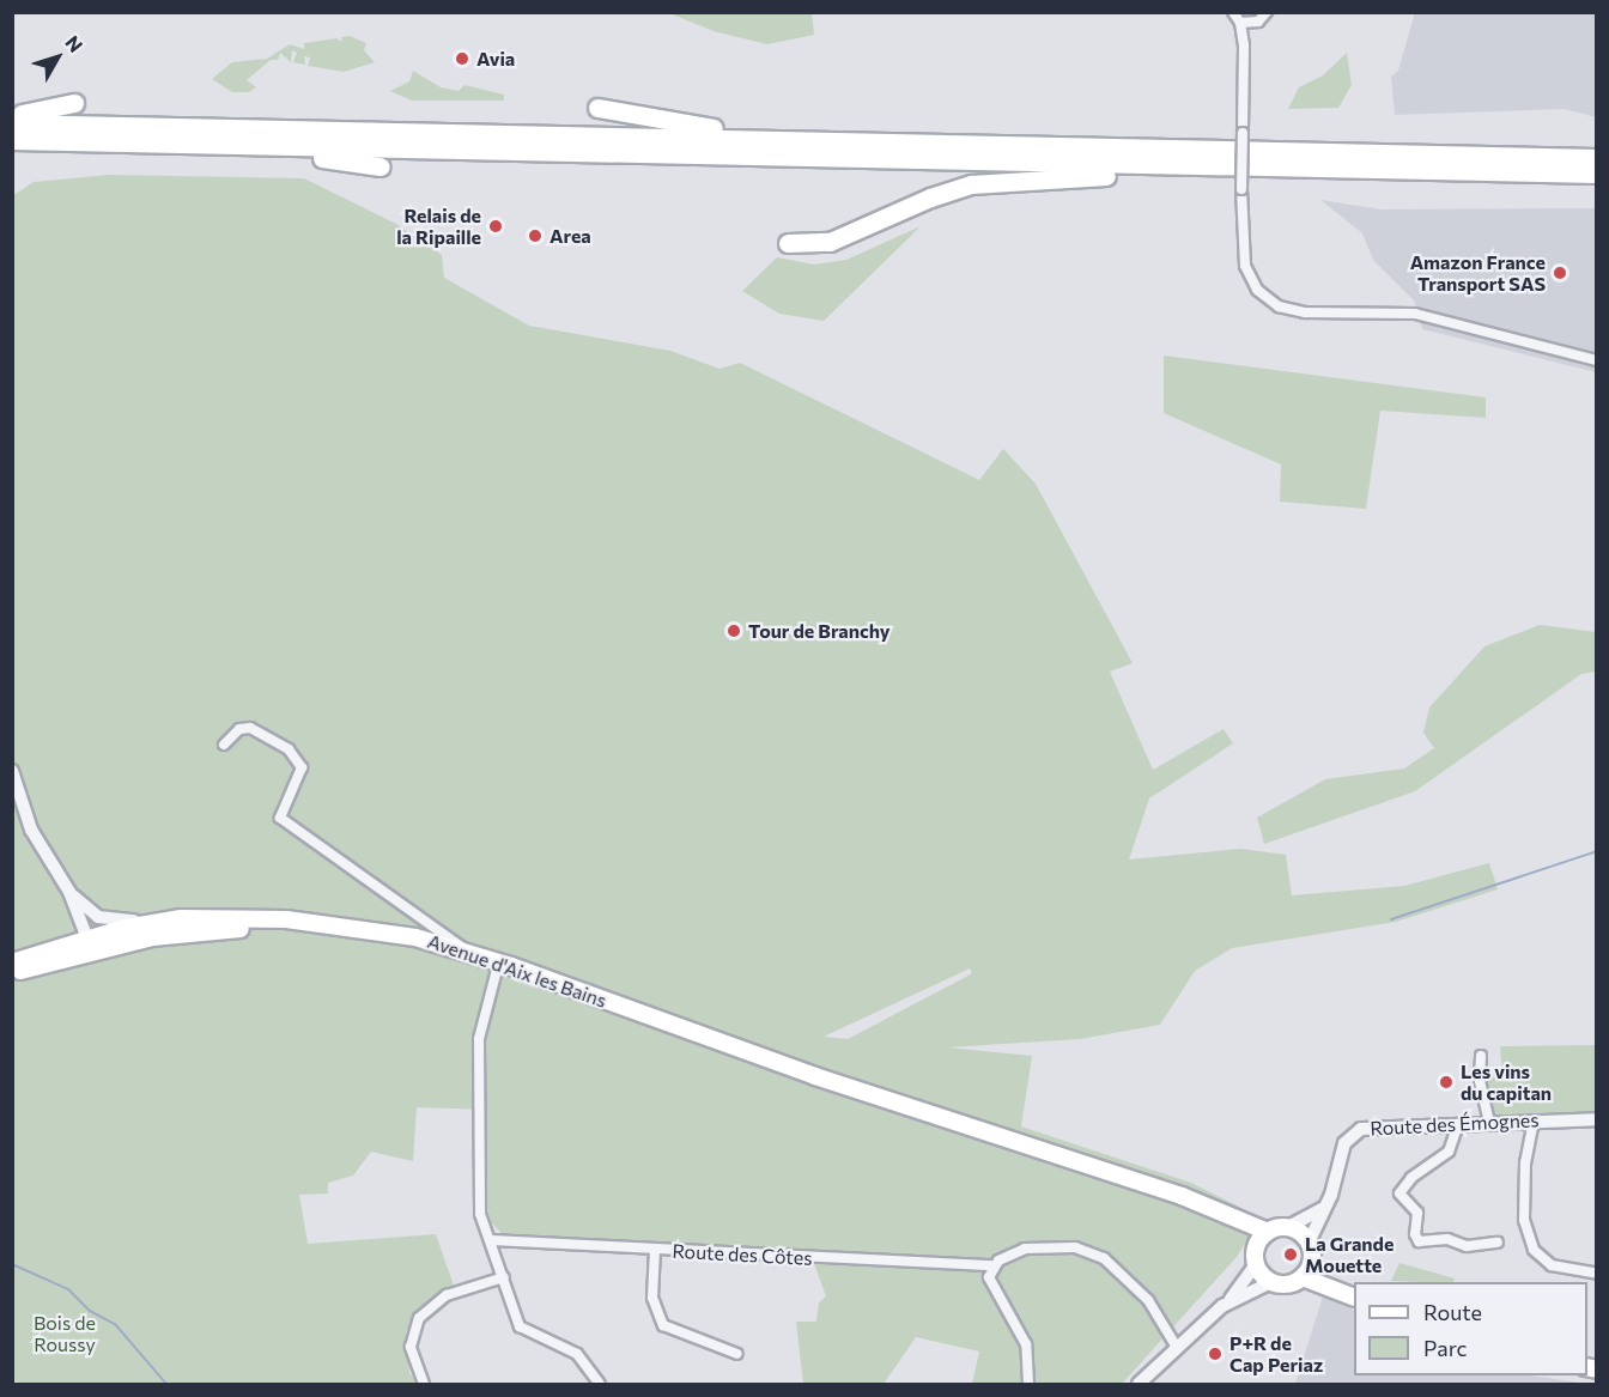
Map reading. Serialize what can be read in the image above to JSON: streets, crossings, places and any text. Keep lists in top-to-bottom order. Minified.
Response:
{"streets":{"main road":["Avenue d'Aix les Bains"],"street":["Route des Émognes","Route des Côtes"]},"crossings":[["Avenue d'Aix les Bains","Route des Émognes"]],"parks":["Bois de Roussy"],"places":["Avia","Relais de la Ripaille","Area","Amazon France Transport SAS","Tour de Branchy","Les vins du capitan","La Grande Mouette","P+R de Cap Periaz"],"legend":["Route","Parc"],"north":"top right"}
